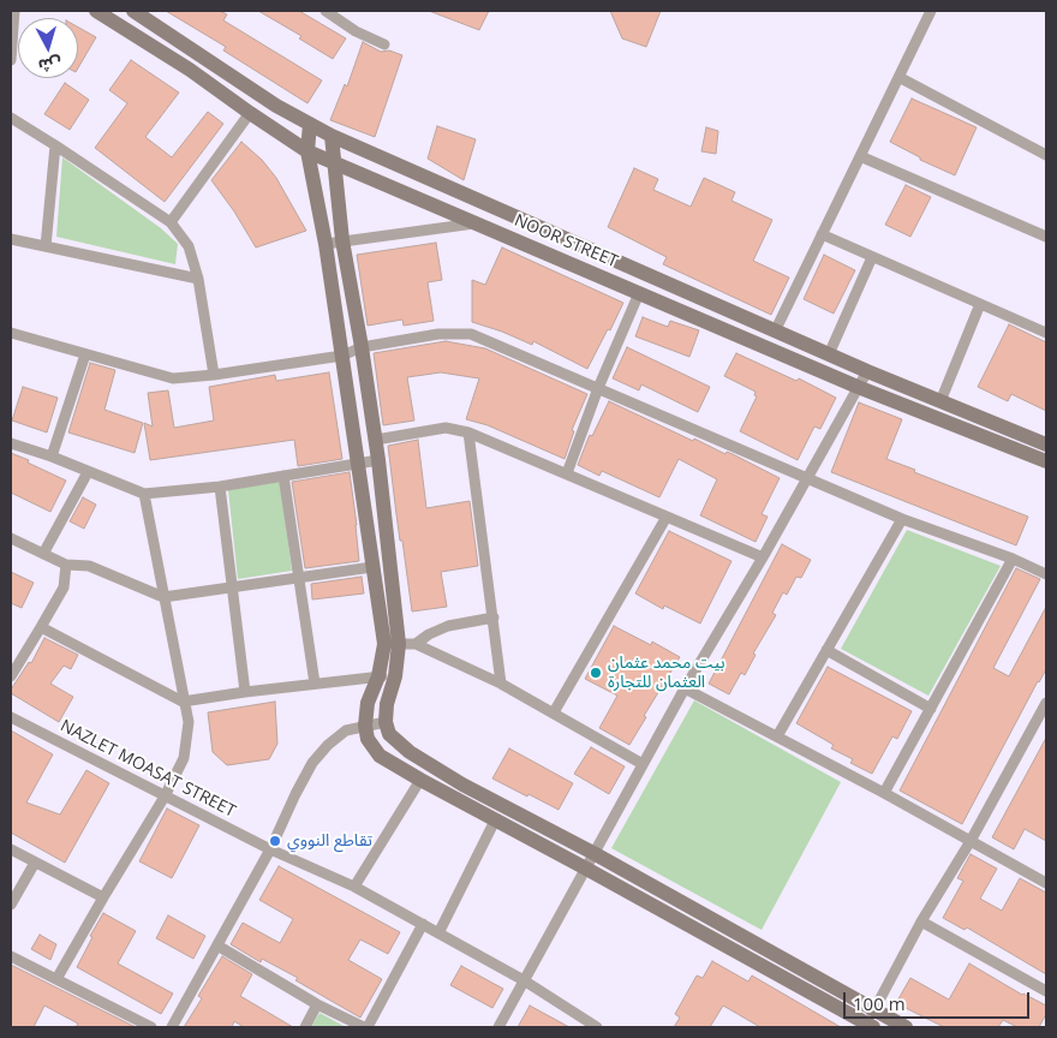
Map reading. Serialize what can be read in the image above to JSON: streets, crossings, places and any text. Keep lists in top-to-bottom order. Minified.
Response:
{"streets":{"street":["NOOR STREET","NAZLET MOASAT STREET"]},"places":["بيت محمد عثمان العثمان للتجارة","تقاطع النووي"],"scale_bar":"100 m","north":"bottom"}
